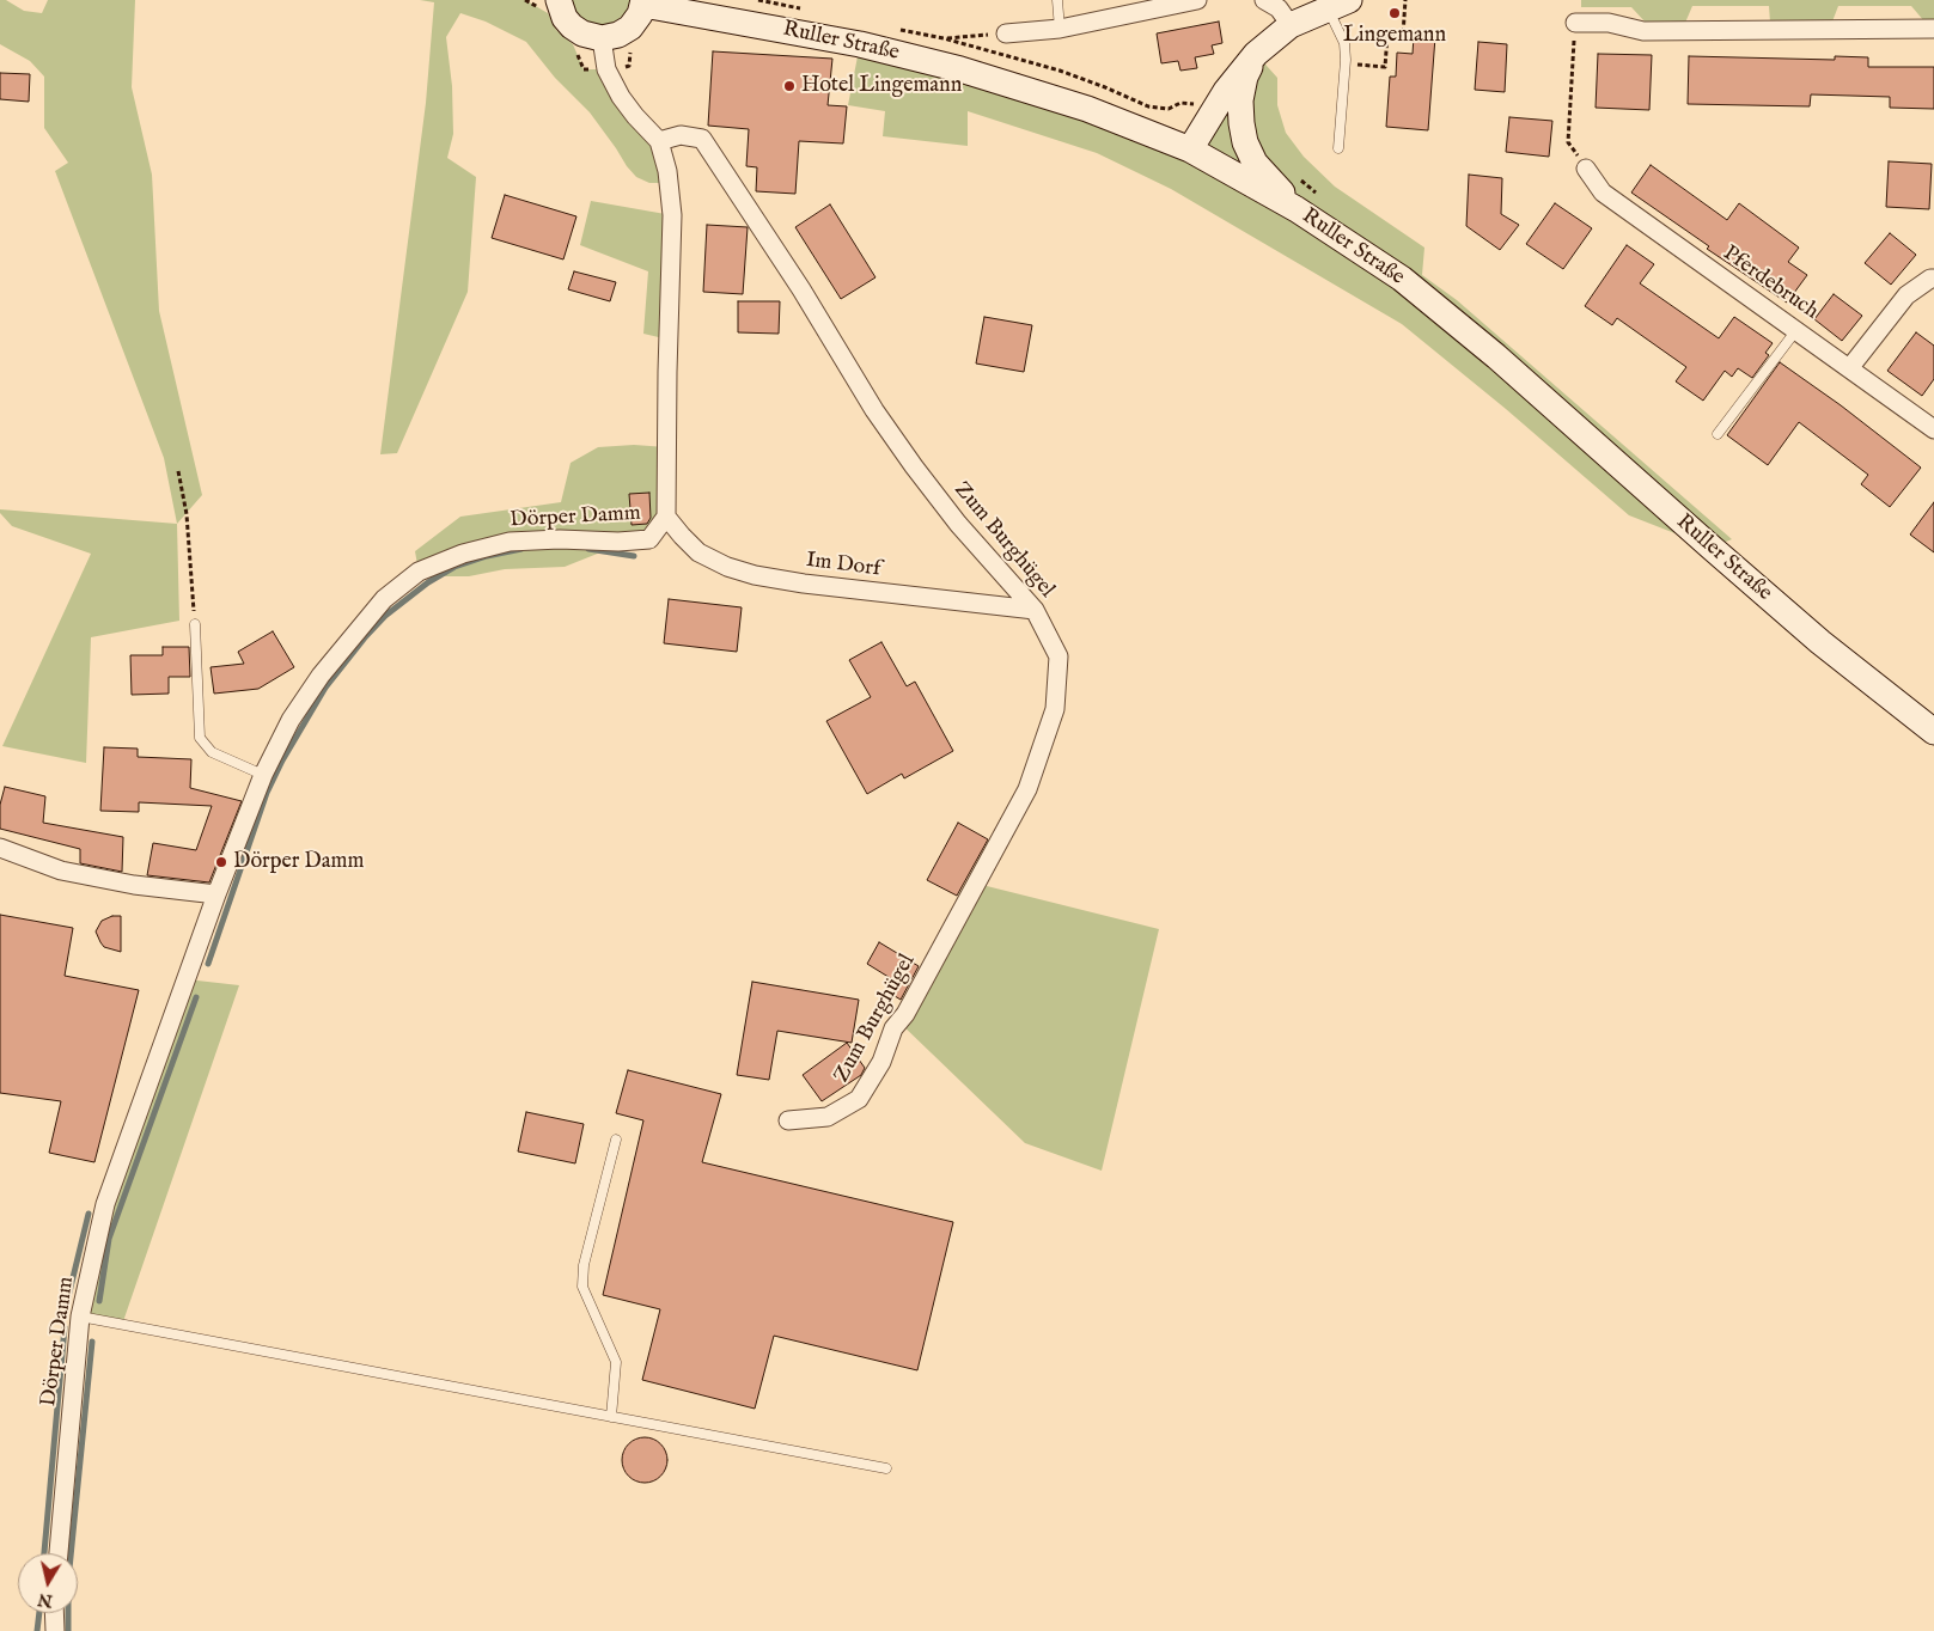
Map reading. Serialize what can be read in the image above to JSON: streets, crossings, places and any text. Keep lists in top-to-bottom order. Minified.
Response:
{"streets":{"main road":["Ruller Straße"],"street":["Pferdebruch","Dörper Damm","Zum Burghügel","Im Dorf"]},"crossings":[["Dörper Damm","Zum Burghügel"],["Dörper Damm","Im Dorf"],["Zum Burghügel","Im Dorf"]],"places":["Lingemann","Hotel Lingemann","Dörper Damm"],"north":"bottom"}
